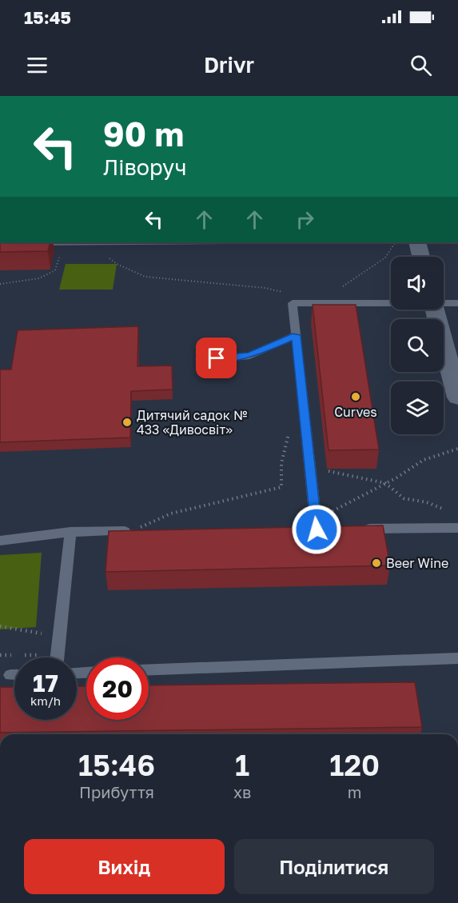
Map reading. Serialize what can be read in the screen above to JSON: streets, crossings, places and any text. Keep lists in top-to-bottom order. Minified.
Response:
{"places":["Curves","Дитячий садок № 433 «Дивосвіт»","Beer Wine"],"page":{"status":"15:45","header":"Drivr","turn":["90 m","Ліворуч"],"speed":"17 km/h","limit":"20","eta":["15:46","Прибуття","1","хв","120","m"],"buttons":["Вихід","Поділитися"]}}
